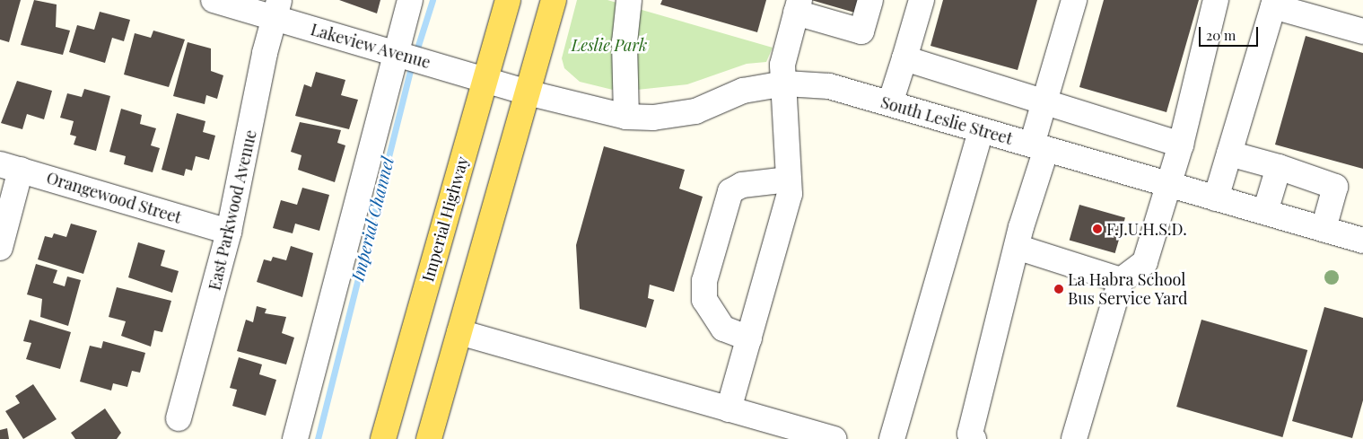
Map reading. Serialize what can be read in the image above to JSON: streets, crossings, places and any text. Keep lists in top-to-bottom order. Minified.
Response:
{"streets":{"main road":["Imperial Highway"],"street":["Lakeview Avenue","South Leslie Street","Orangewood Street","East Parkwood Avenue"]},"crossings":[["Lakeview Avenue","South Leslie Street"],["Lakeview Avenue","East Parkwood Avenue"],["Lakeview Avenue","Imperial Highway"],["Orangewood Street","East Parkwood Avenue"]],"water":["Imperial Channel"],"parks":["Leslie Park"],"places":["F.J.U.H.S.D.","La Habra School Bus Service Yard"],"scale_bar":"20 m"}
